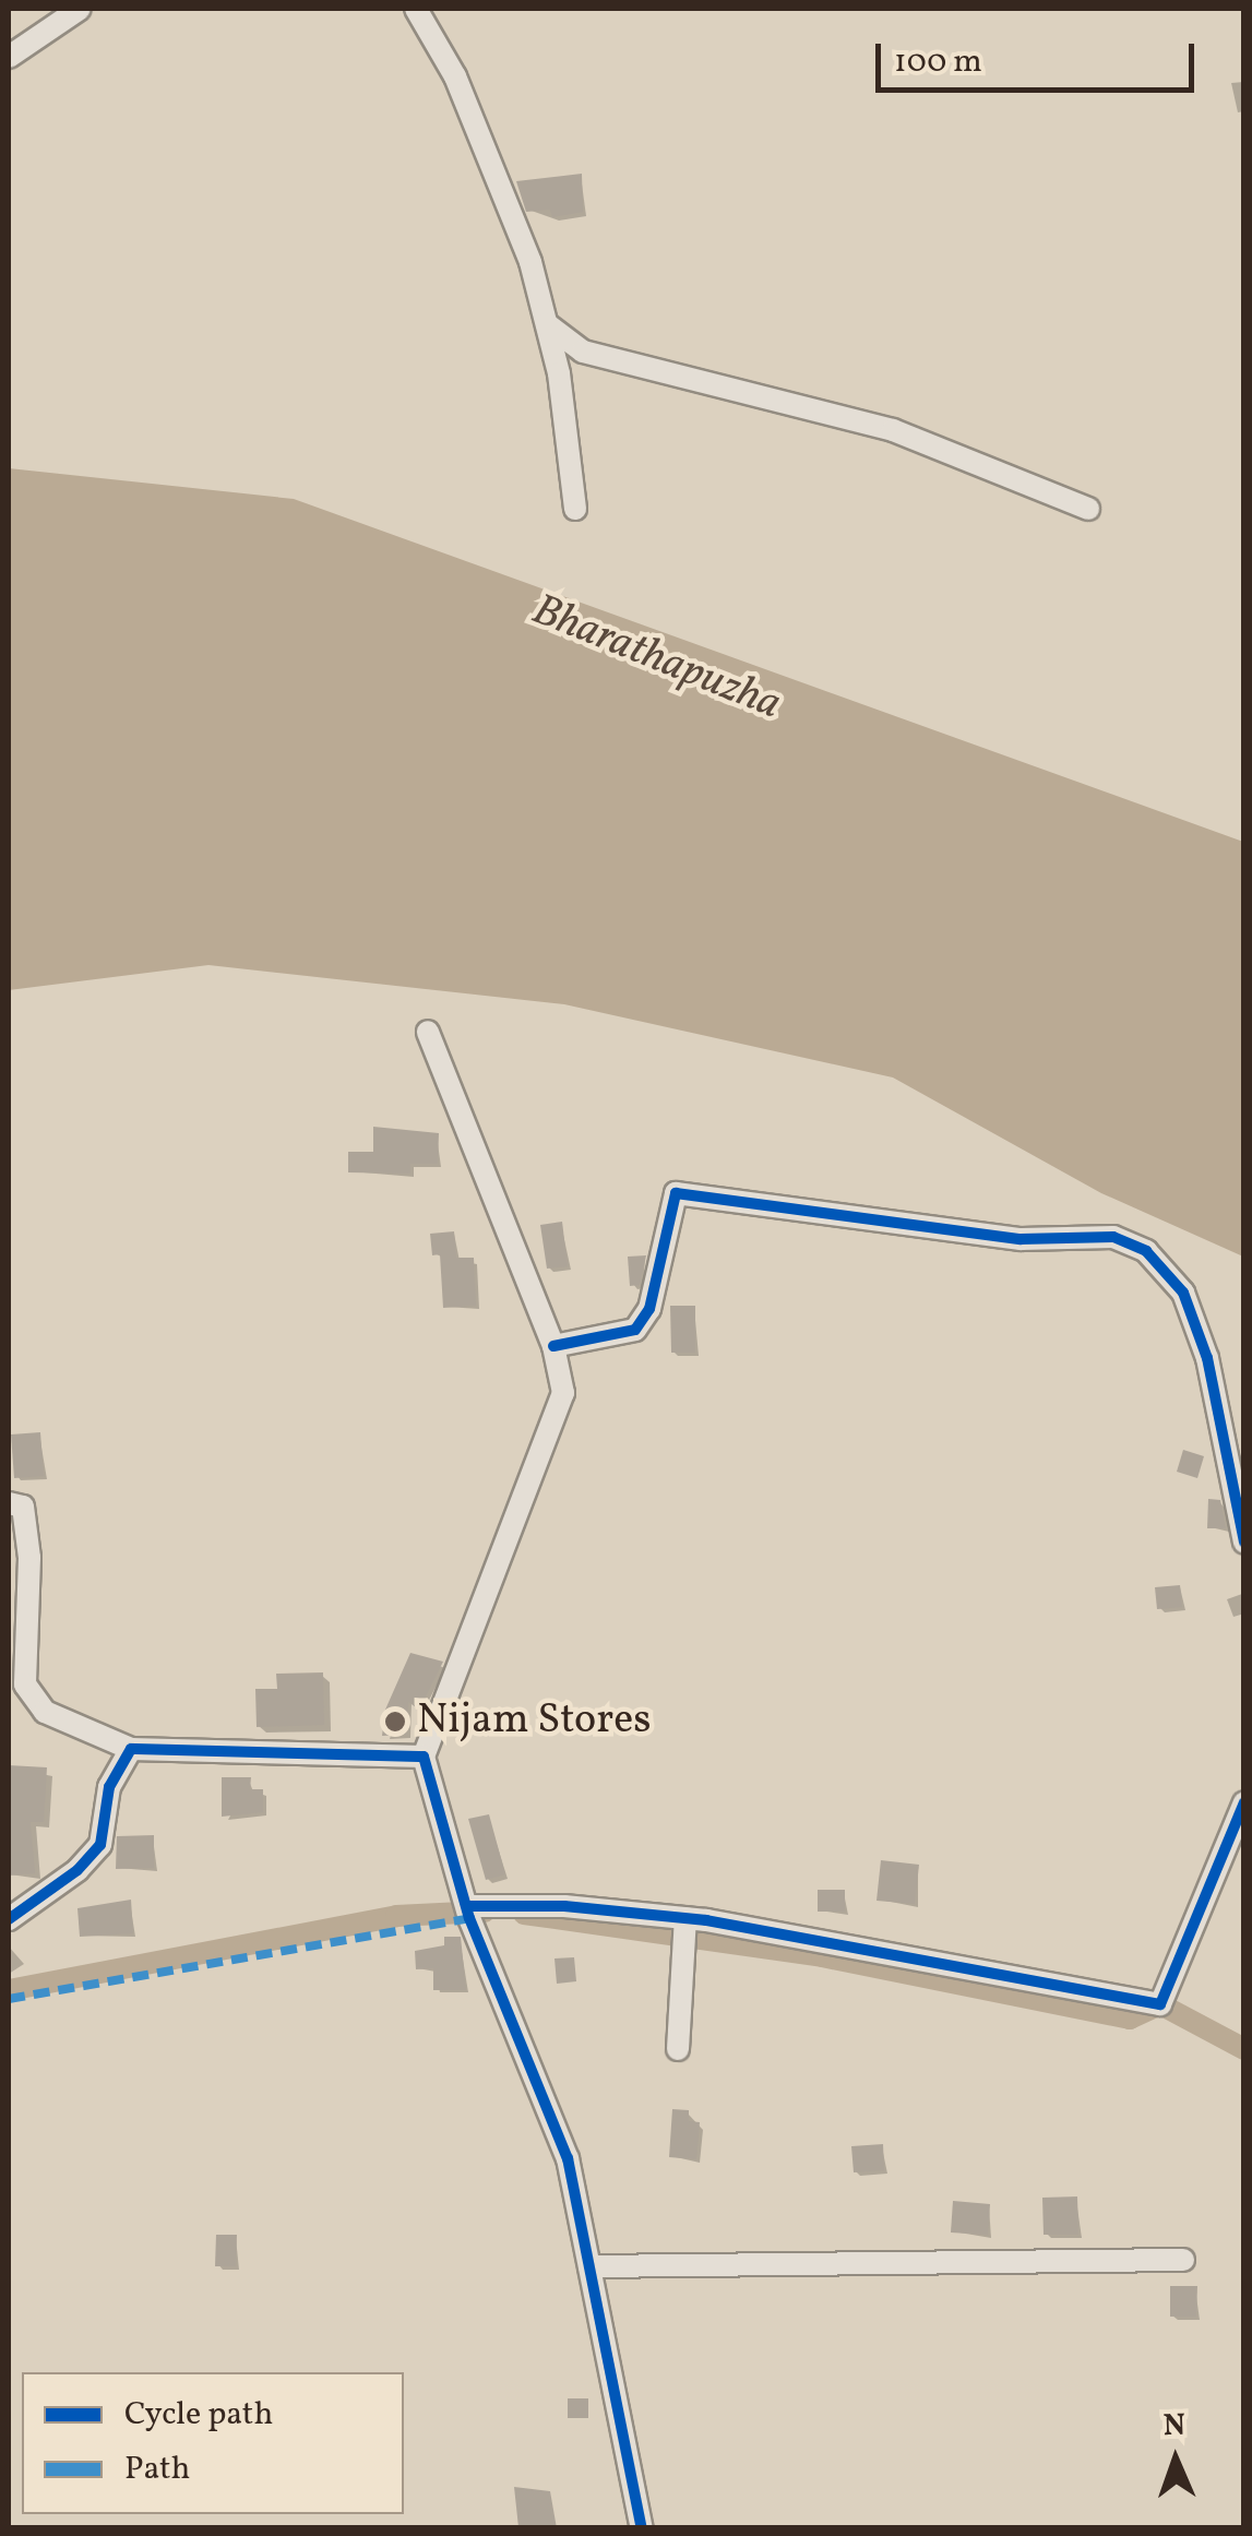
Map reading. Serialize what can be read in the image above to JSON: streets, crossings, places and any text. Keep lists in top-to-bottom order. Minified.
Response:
{"water":["Bharathapuzha"],"places":["Nijam Stores"],"legend":["Cycle path","Path"],"scale_bar":"100 m","north":"top"}
